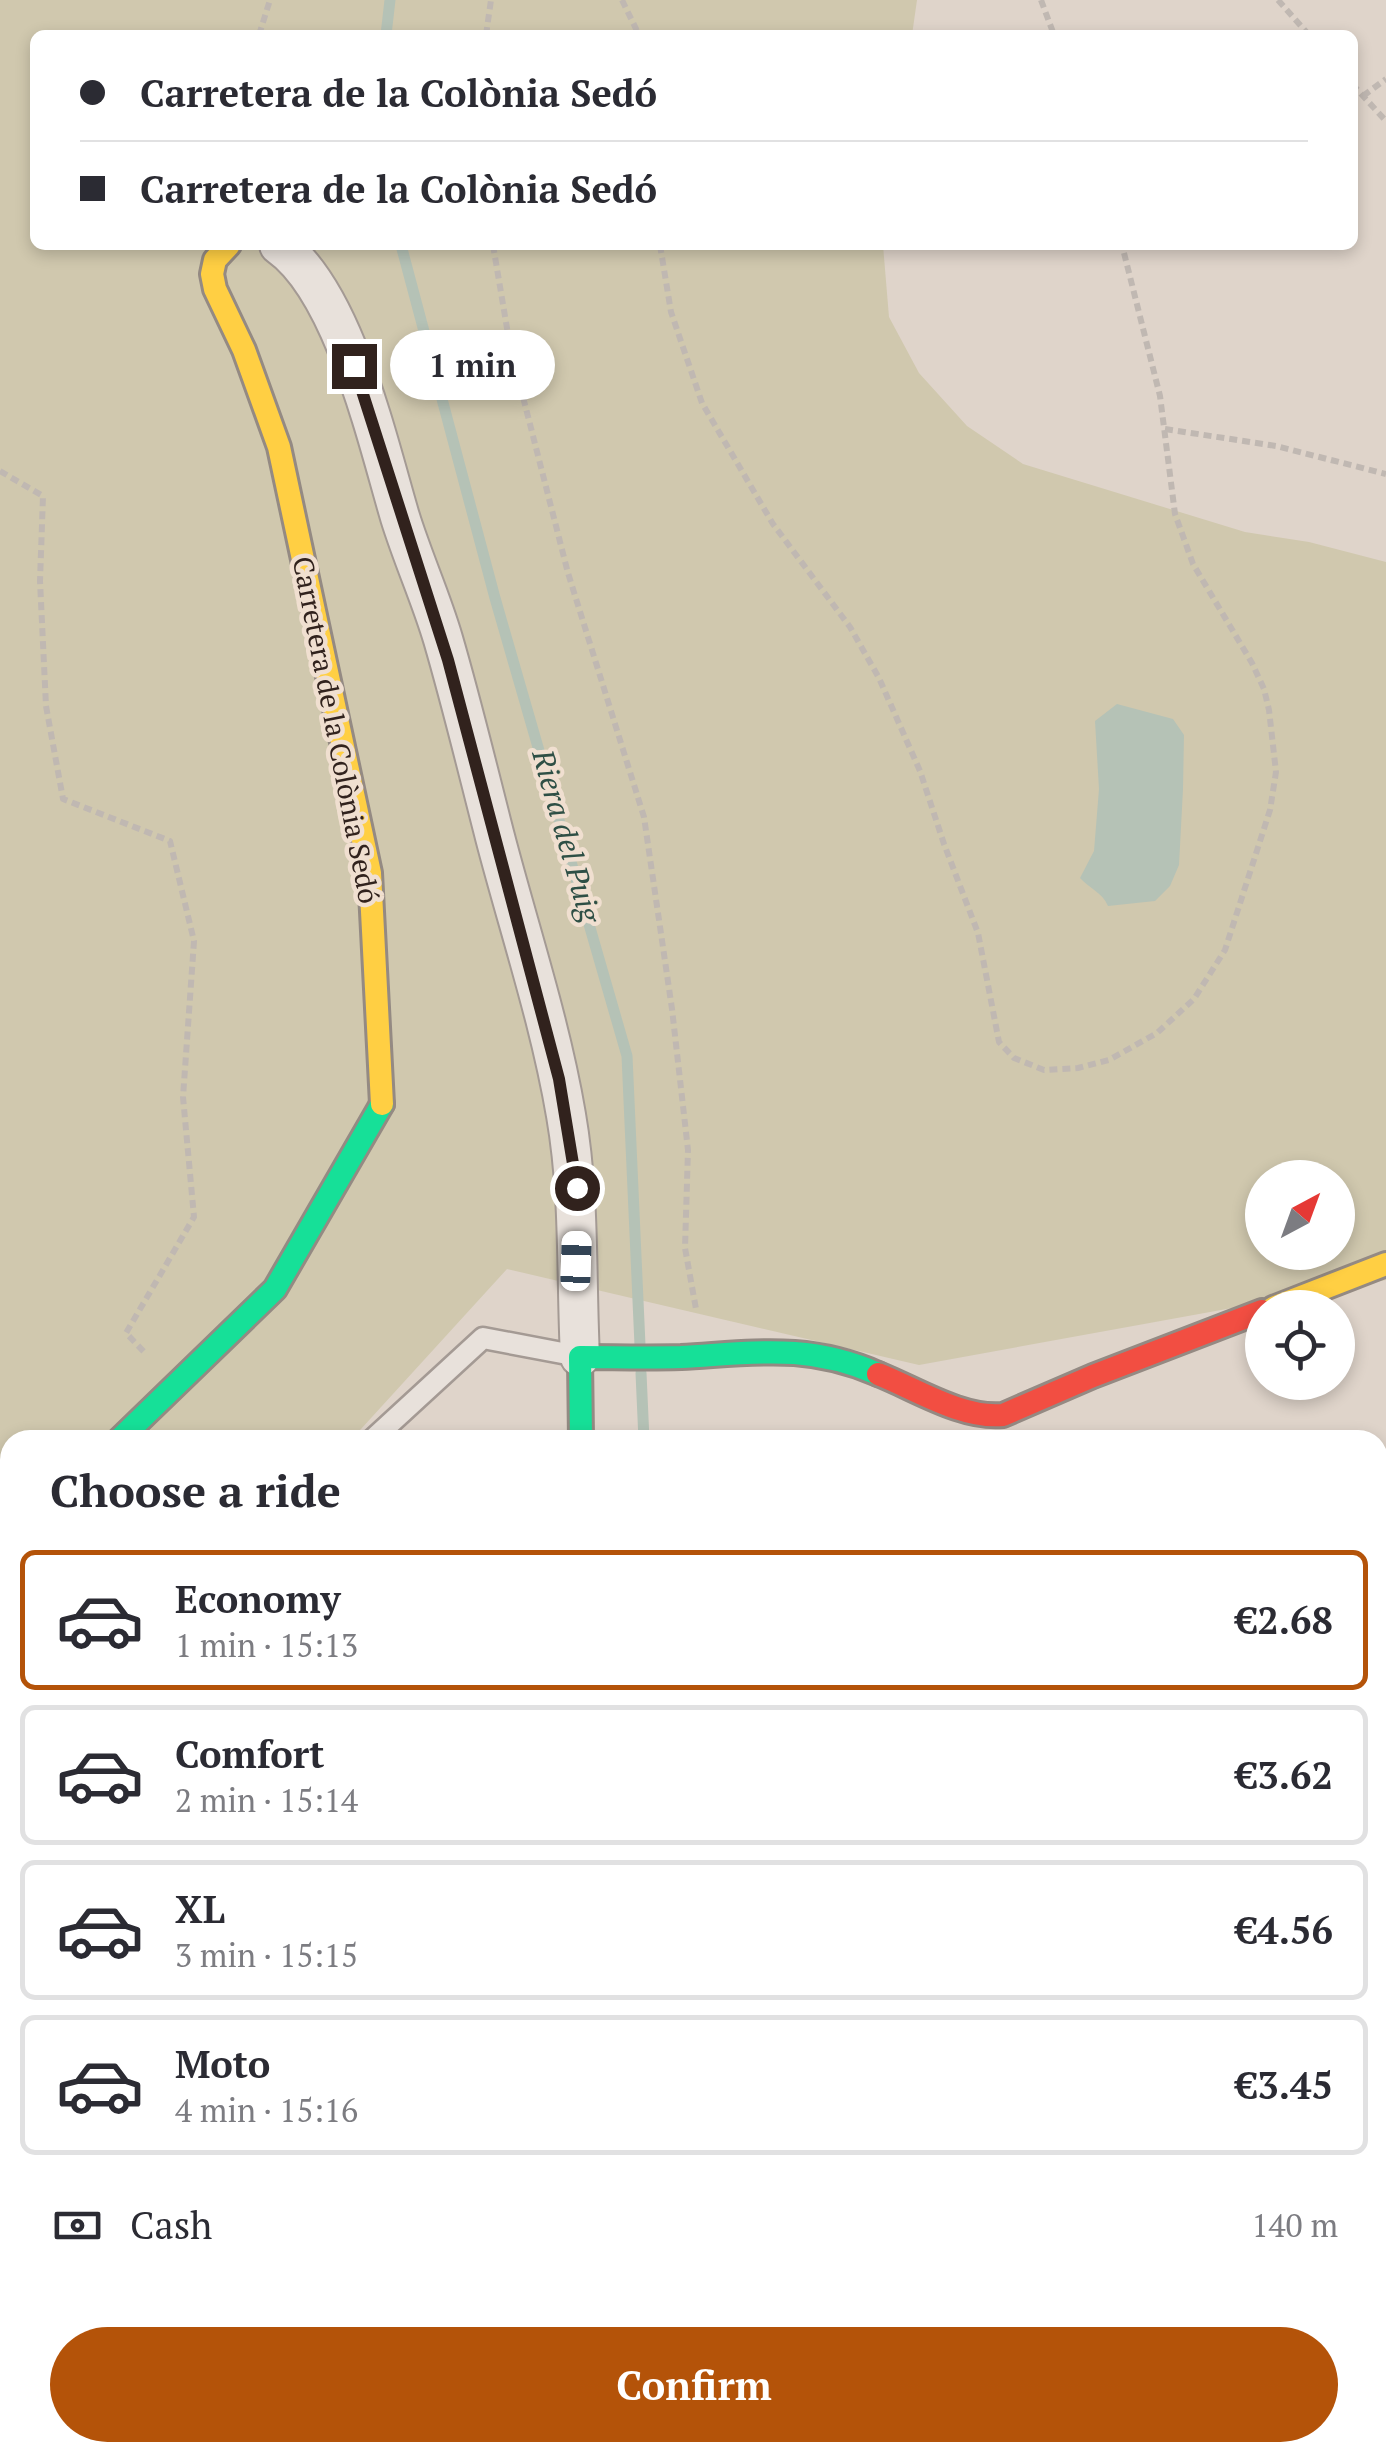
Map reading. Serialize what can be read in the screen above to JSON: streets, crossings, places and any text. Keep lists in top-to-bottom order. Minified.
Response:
{"streets":{"street":["Carretera de la Colònia Sedó"]},"water":["Riera del Puig"],"north":"top right","page":{"banner":["Carretera de la Colònia Sedó","Carretera de la Colònia Sedó"],"bubble":"1 min","heading":"Choose a ride","list":[{"name":"Economy","note":"1 min · 15:13","value":"€2.68"},{"name":"Comfort","note":"2 min · 15:14","value":"€3.62"},{"name":"XL","note":"3 min · 15:15","value":"€4.56"},{"name":"Moto","note":"4 min · 15:16","value":"€3.45"}],"pay":["Cash","140 m"],"buttons":"Confirm"}}
